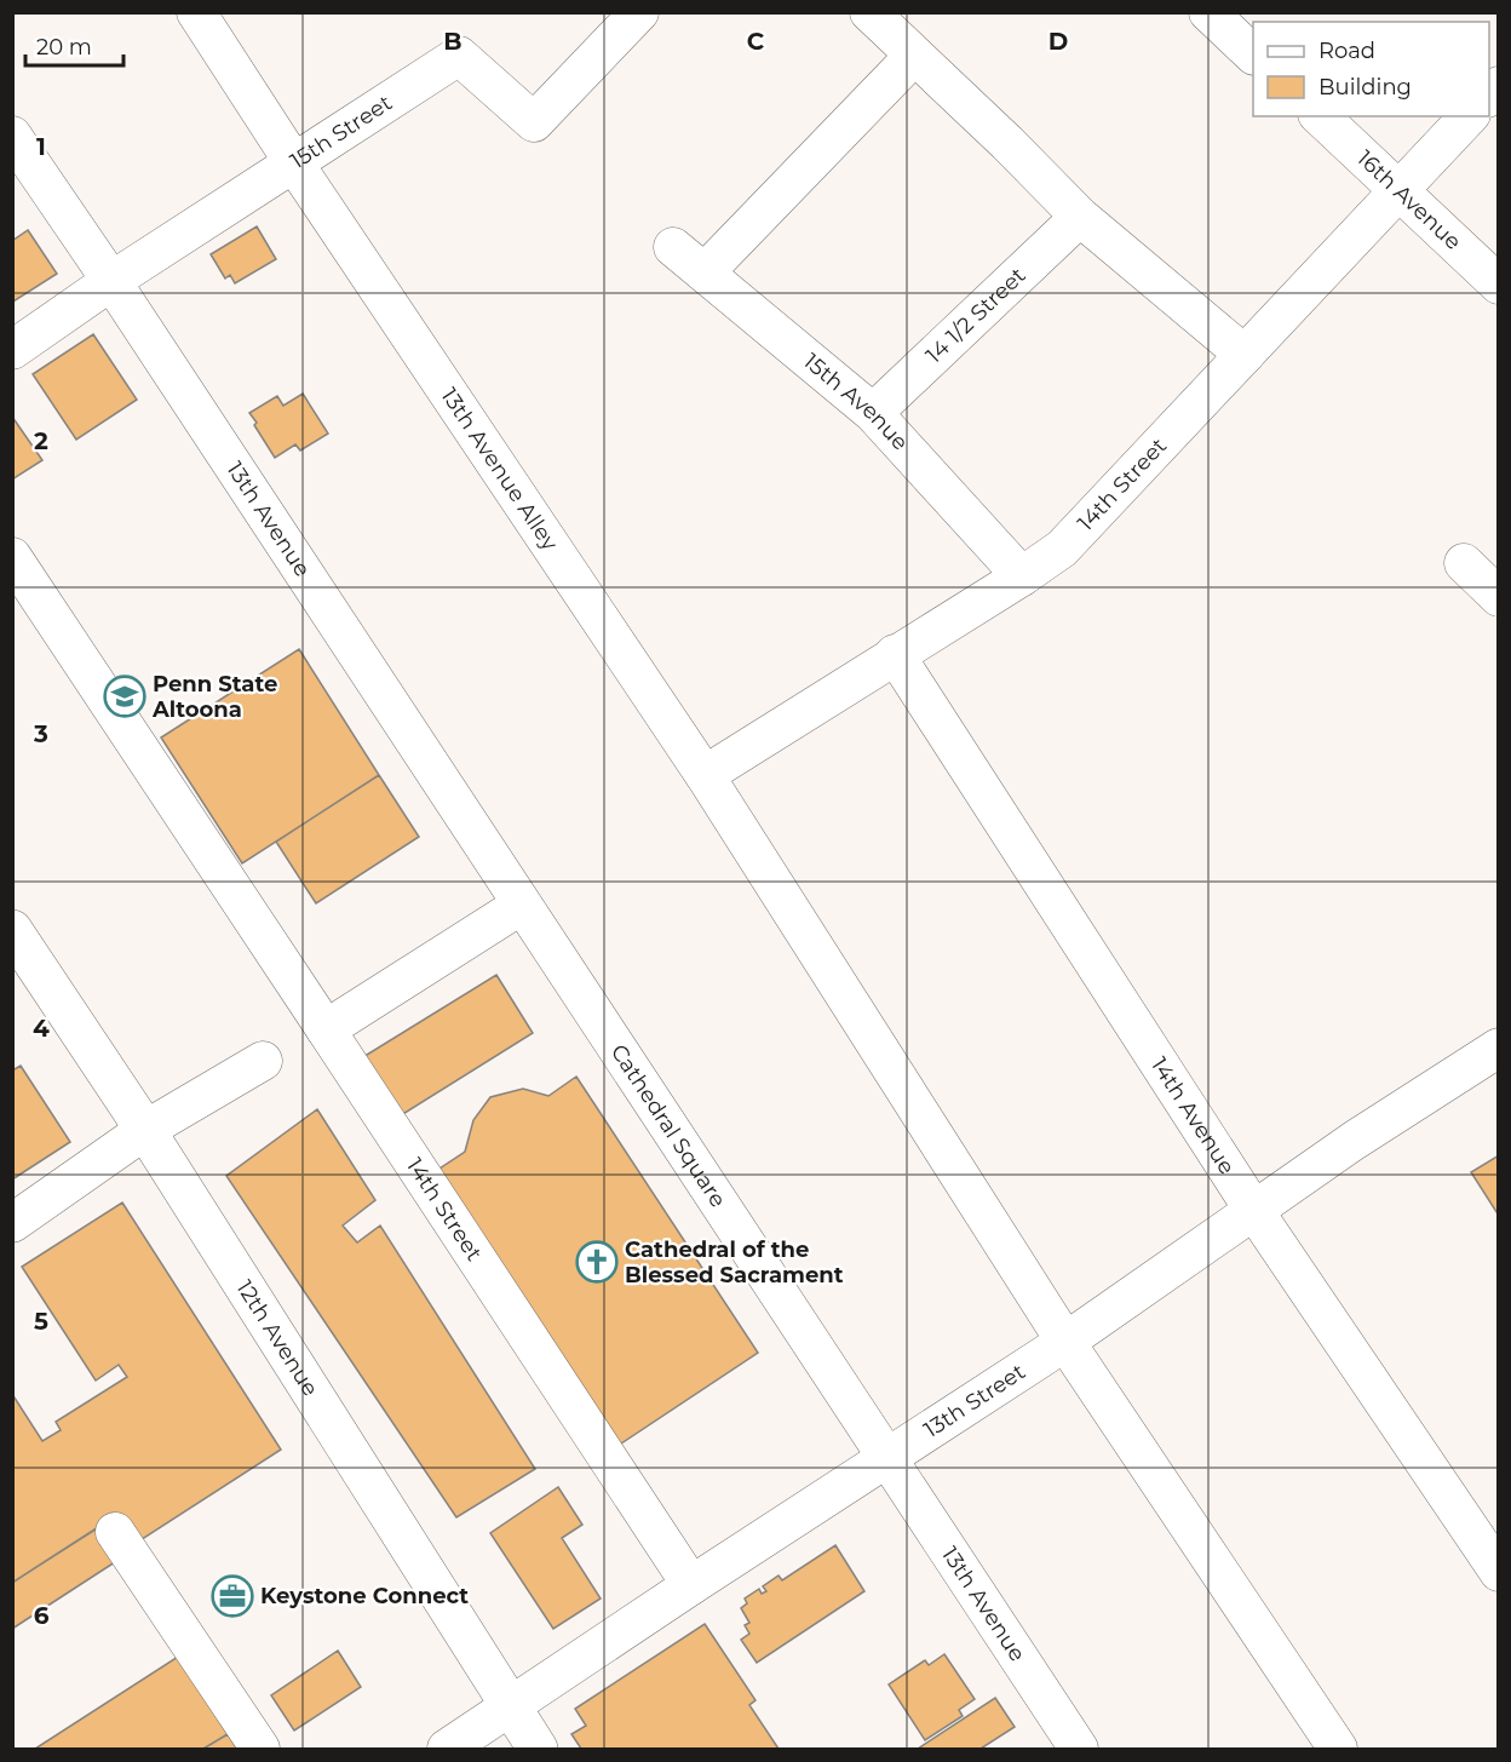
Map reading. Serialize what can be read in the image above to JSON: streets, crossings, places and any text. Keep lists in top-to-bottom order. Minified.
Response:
{"streets":{"main road":["12th Avenue"],"street":["15th Street","16th Avenue","14 1/2 Street","15th Avenue","13th Avenue Alley","14th Street","13th Avenue","14th Avenue","Cathedral Square","13th Street"]},"crossings":[["15th Street","13th Avenue Alley"],["15th Street","13th Avenue"],["16th Avenue","14th Street"],["14 1/2 Street","15th Avenue"],["15th Avenue","14th Street"],["13th Avenue Alley","14th Street"],["13th Avenue Alley","13th Street"],["14th Street","14th Avenue"],["14th Street","13th Street"],["13th Avenue","Cathedral Square"],["13th Avenue","13th Street"],["14th Avenue","13th Street"],["Cathedral Square","13th Street"],["12th Avenue","13th Street"]],"places":{"school or university":["Penn State Altoona"],"church":["Cathedral of the Blessed Sacrament"],"office":["Keystone Connect"]},"legend":["Road","Building"],"scale_bar":"20 m","grid":{"columns":["B","C","D"],"rows":["1","2","3","4","5","6"]}}
